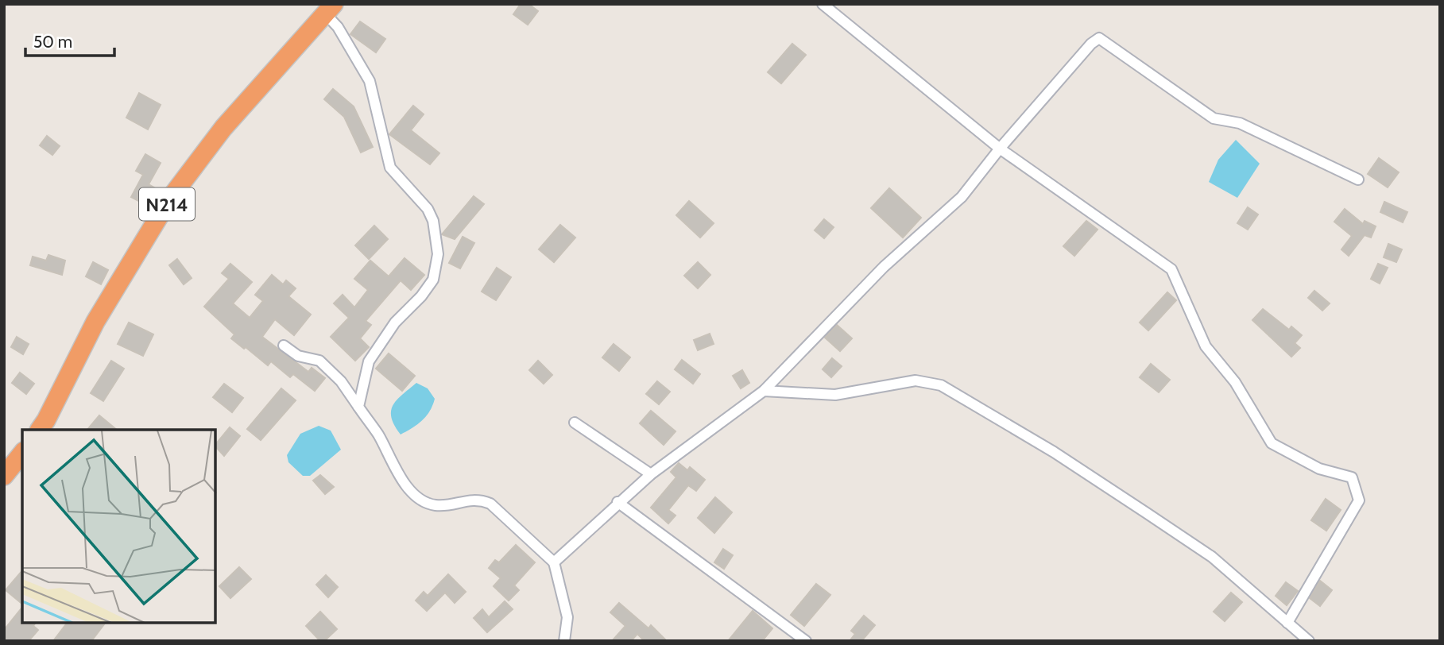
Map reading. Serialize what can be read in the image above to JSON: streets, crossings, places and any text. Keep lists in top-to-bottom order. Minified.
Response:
{"streets":{"highway":["N214"]},"scale_bar":"50 m"}
